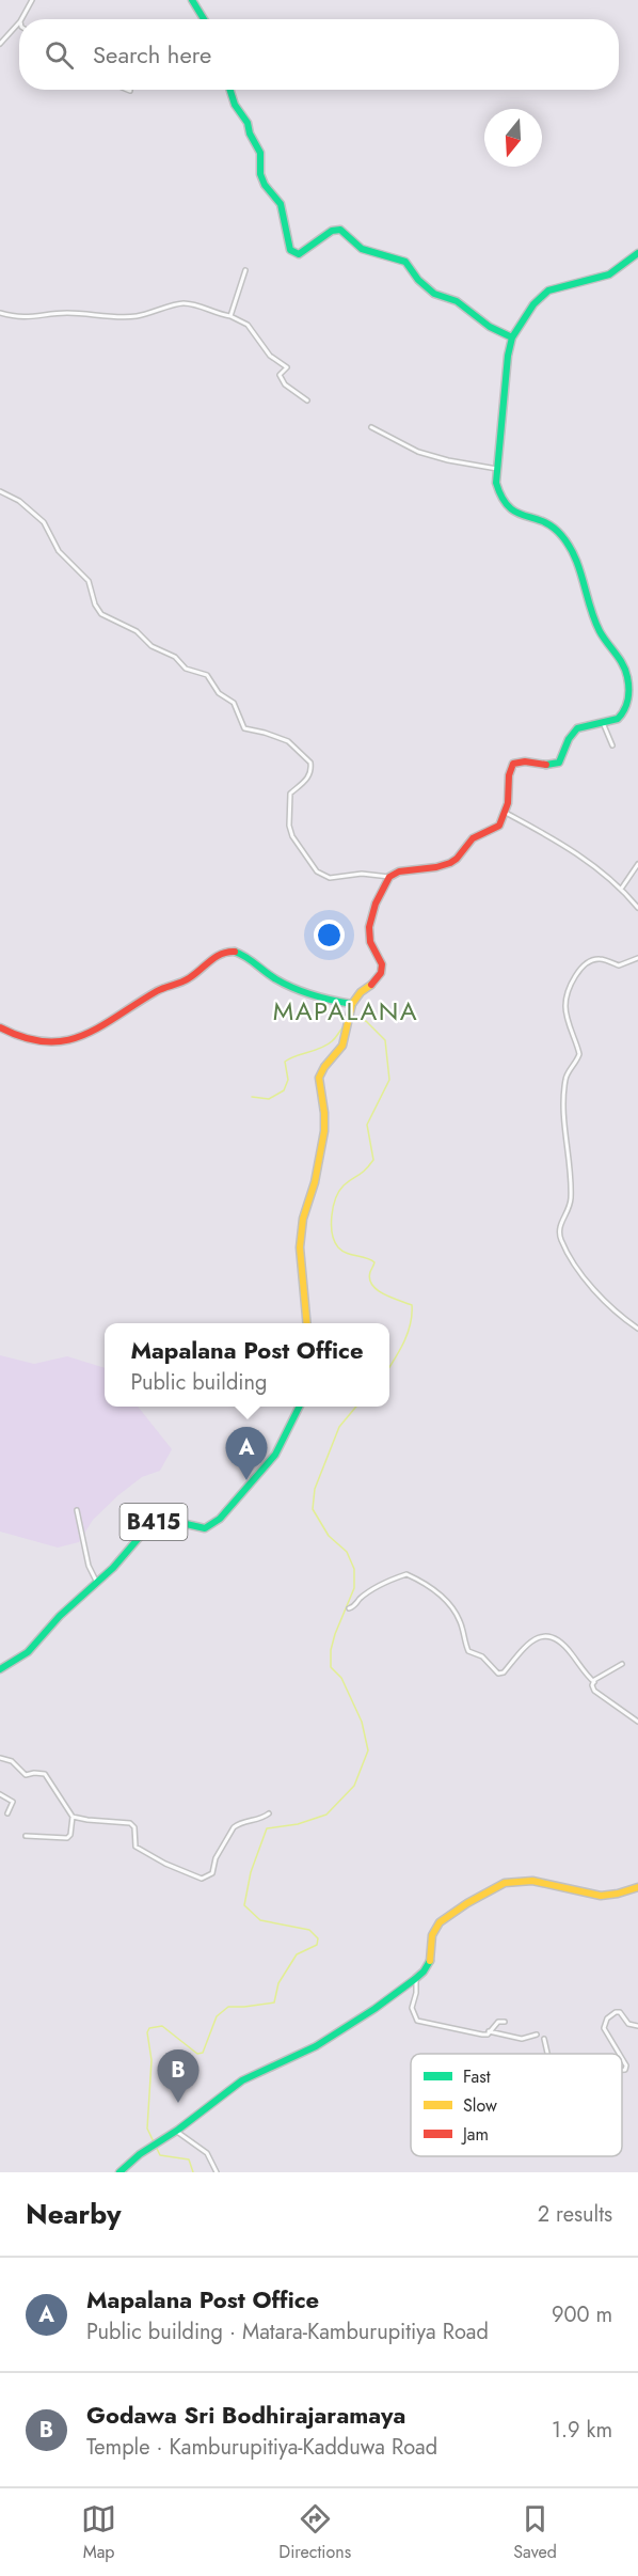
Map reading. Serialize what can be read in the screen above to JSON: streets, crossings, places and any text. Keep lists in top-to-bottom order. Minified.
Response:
{"streets":{"main road":["B415"]},"districts":["MAPALANA"],"legend":["Fast","Slow","Jam"],"north":"bottom","page":{"search":"Search here","popup":["Mapalana Post Office","Public building"],"pins":["A","B"],"heading":["Nearby","2 results"],"list":[{"mark":"A","name":"Mapalana Post Office","note":"Public building · Matara-Kamburupitiya Road","value":"900 m"},{"mark":"B","name":"Godawa Sri Bodhirajaramaya","note":"Temple · Kamburupitiya-Kadduwa Road","value":"1.9 km"}],"nav":["Map","Directions","Saved"]}}
